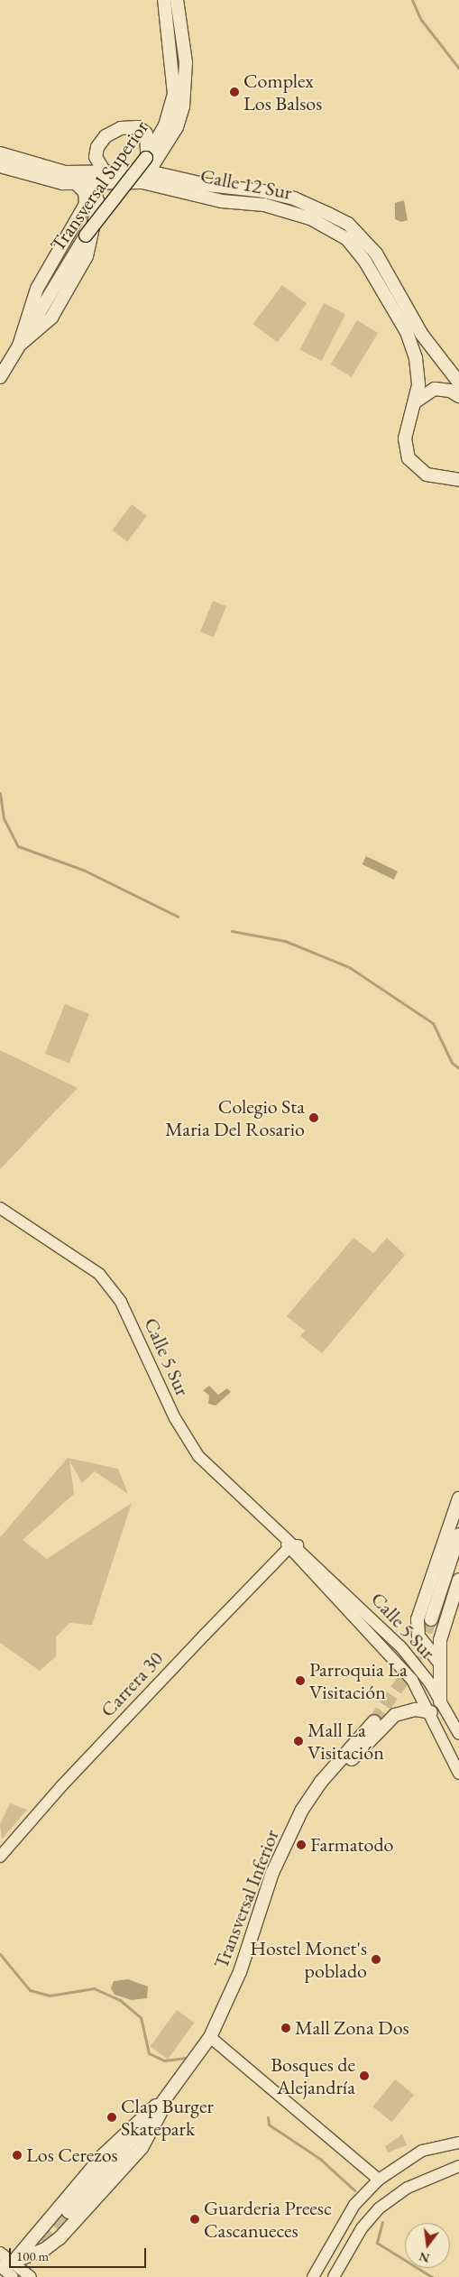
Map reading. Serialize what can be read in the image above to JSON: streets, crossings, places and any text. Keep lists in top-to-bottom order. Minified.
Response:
{"streets":{"main road":["Calle 12 Sur","Transversal Superior","Transversal Inferior"],"street":["Calle 5 Sur","Carrera 30"]},"crossings":[["Calle 5 Sur","Carrera 30"]],"places":["Complex Los Balsos","Colegio Sta Maria Del Rosario","Parroquia La Visitación","Mall La Visitación","Farmatodo","Hostel Monet's poblado","Mall Zona Dos","Bosques de Alejandría","Clap Burger Skatepark","Los Cerezos","Guarderia Preesc Cascanueces"],"scale_bar":"100 m","north":"bottom"}
